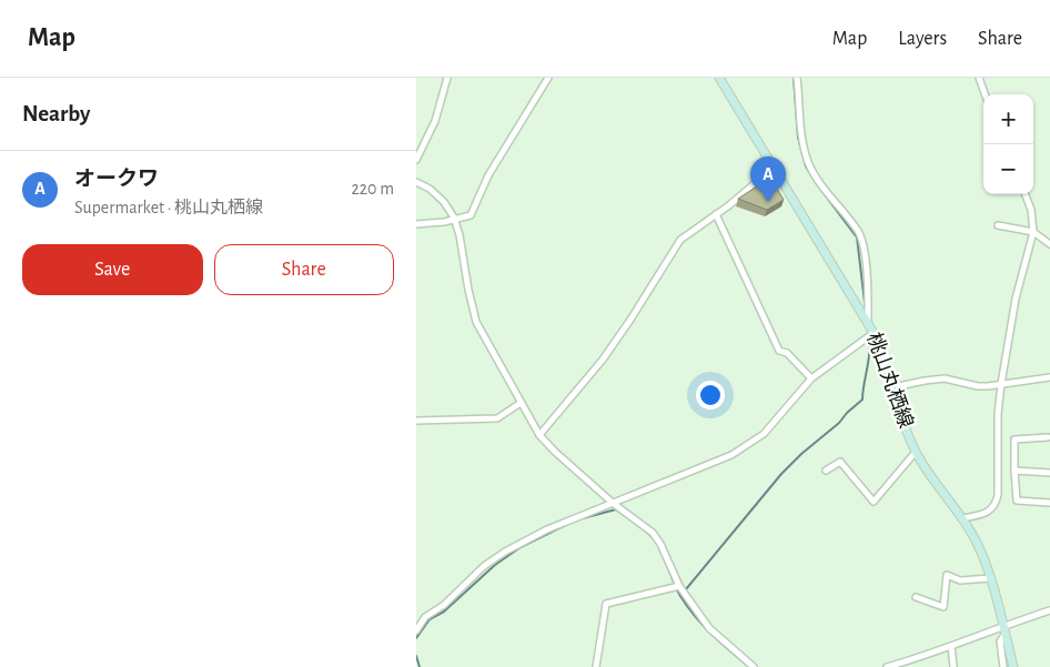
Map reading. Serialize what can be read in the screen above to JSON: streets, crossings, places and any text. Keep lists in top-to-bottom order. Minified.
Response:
{"streets":{"main road":["桃山丸栖線"]},"page":{"header":"Map","nav":["Map","Layers","Share"],"heading":"Nearby","map_buttons":["+","−"],"list":[{"mark":"A","name":"オークワ","note":"Supermarket · 桃山丸栖線","value":"220 m"}],"pins":"A","buttons":["Save","Share"]}}
